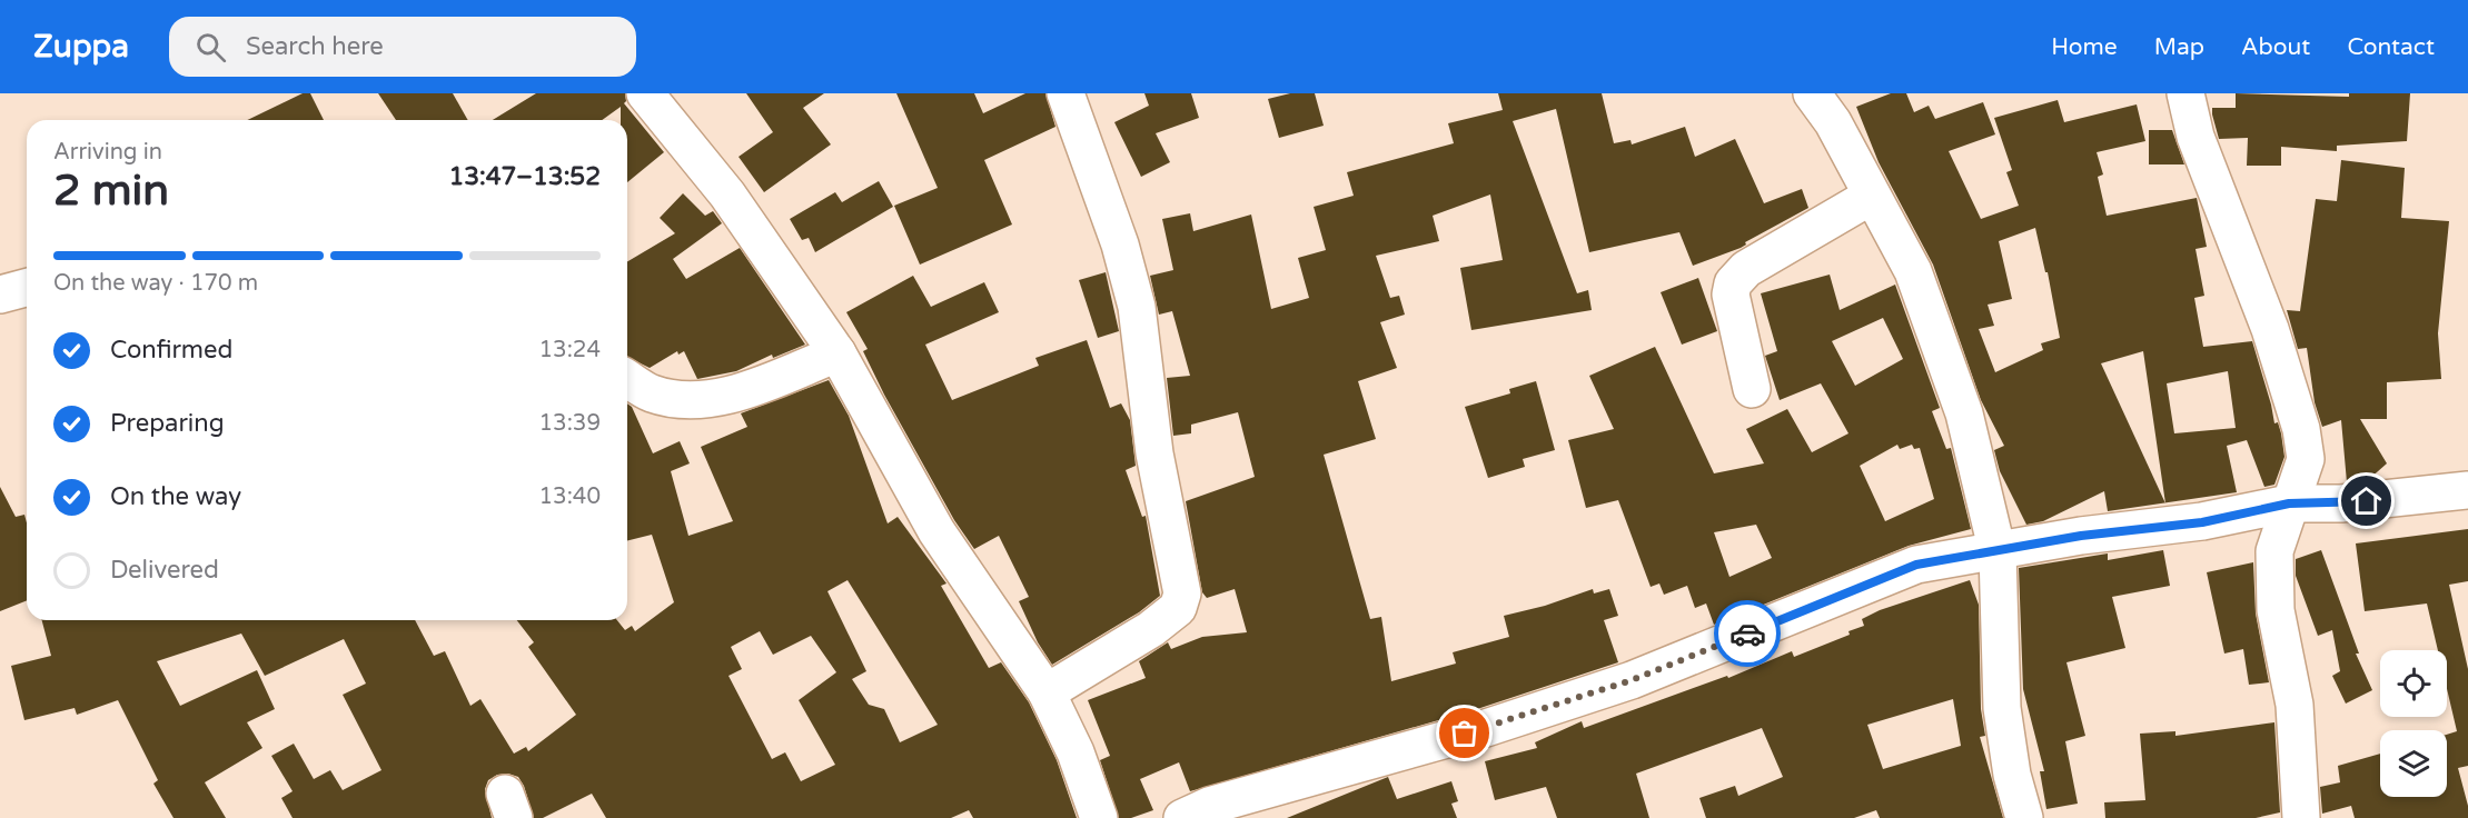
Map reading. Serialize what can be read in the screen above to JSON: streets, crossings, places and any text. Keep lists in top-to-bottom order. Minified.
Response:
{"page":{"header":"Zuppa","search":"Search here","nav":["Home","Map","About","Contact"],"heading":["2 min","Arriving in","13:47–13:52"],"bar":"On the way · 170 m","list":[["Confirmed","13:24"],["Preparing","13:39"],["On the way","13:40"],"Delivered"]}}
